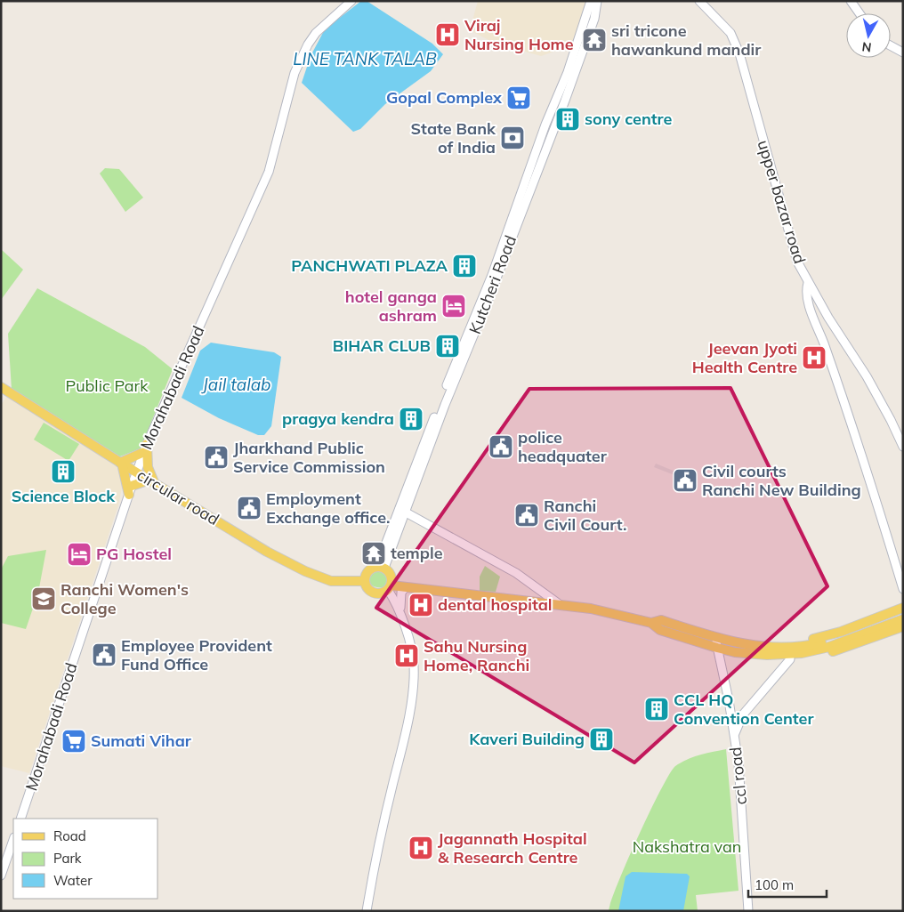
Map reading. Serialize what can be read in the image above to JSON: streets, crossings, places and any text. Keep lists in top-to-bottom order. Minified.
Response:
{"streets":{"main road":["upper bazar road","Kutcheri Road","Morahabadi Road","circular road","ccl road"]},"crossings":[["Morahabadi Road","circular road"]],"water":["LINE TANK TALAB","Jail talab"],"parks":["Public Park","Nakshatra van"],"places":{"hospital":["Viraj Nursing Home","Jeevan Jyoti Health Centre","dental hospital","Sahu Nursing Home, Ranchi","Jagannath Hospital & Research Centre"],"temple":["sri tricone hawankund mandir","temple"],"supermarket":["Gopal Complex","Sumati Vihar"],"building":["sony centre","PANCHWATI PLAZA","BIHAR CLUB","pragya kendra","Science Block","CCL HQ Convention Center","Kaveri Building"],"bank":["State Bank of India"],"hotel":["hotel ganga ashram","PG Hostel"],"public building":["police headquater","Jharkhand Public Service Commission","Civil courts Ranchi New Building","Employment Exchange office.","Ranchi Civil Court.","Employee Provident Fund Office"],"school or university":["Ranchi Women's College"]},"legend":["Road","Park","Water"],"scale_bar":"100 m","north":"bottom"}
